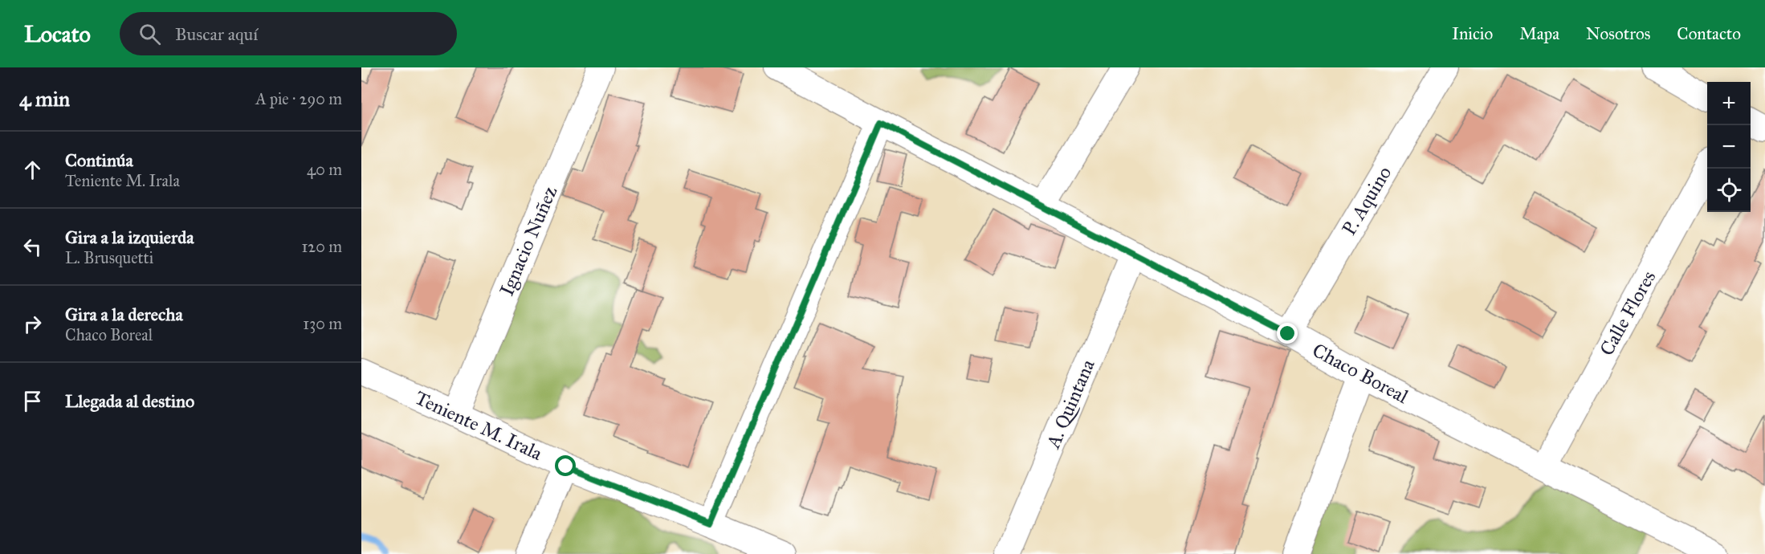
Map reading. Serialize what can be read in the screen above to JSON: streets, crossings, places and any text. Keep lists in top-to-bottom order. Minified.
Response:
{"streets":{"street":["P. Aquino","Ignacio Nuñez","Calle Flores","Chaco Boreal","A. Quintana","Teniente M. Irala"]},"crossings":[["P. Aquino","Chaco Boreal"],["Ignacio Nuñez","Teniente M. Irala"],["Calle Flores","Chaco Boreal"],["Chaco Boreal","A. Quintana"]],"page":{"header":"Locato","search":"Buscar aquí","nav":["Inicio","Mapa","Nosotros","Contacto"],"heading":["4 min","A pie · 290 m"],"map_buttons":["+","−"],"list":[["Continúa","Teniente M. Irala","40 m"],["Gira a la izquierda","L. Brusquetti","120 m"],["Gira a la derecha","Chaco Boreal","130 m"],"Llegada al destino"]}}
